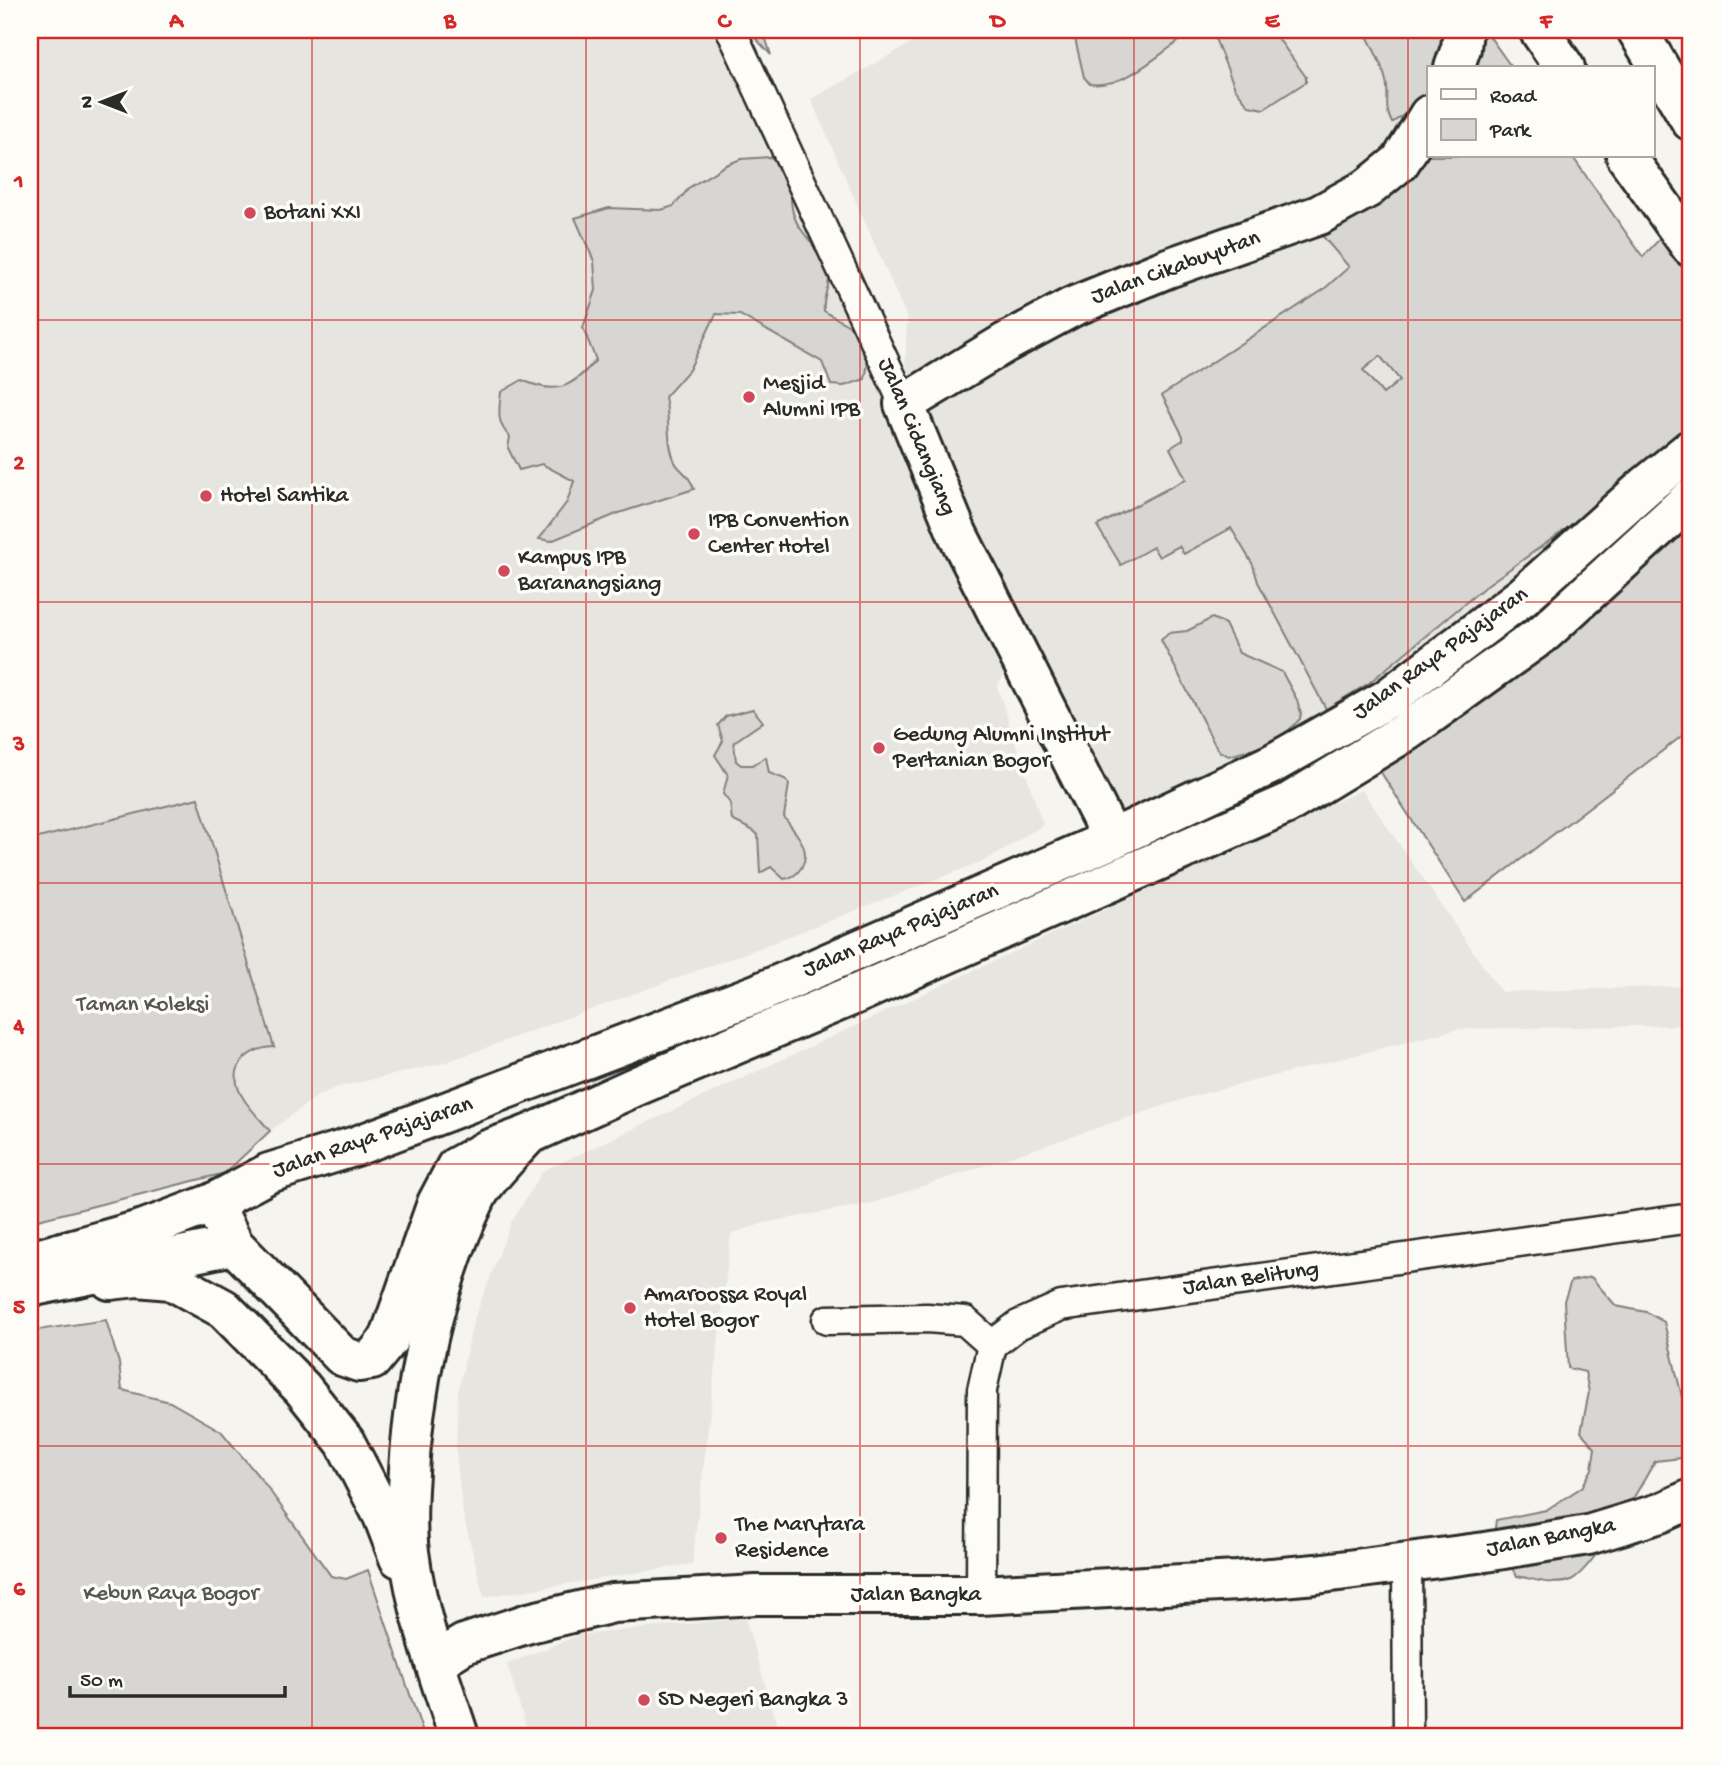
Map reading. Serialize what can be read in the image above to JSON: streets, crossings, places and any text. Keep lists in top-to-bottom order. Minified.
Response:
{"streets":{"main road":["Jalan Cikabuyutan","Jalan Cidangiang","Jalan Raya Pajajaran","Jalan Bangka"],"street":["Jalan Belitung"]},"crossings":[["Jalan Cikabuyutan","Jalan Cidangiang"],["Jalan Cidangiang","Jalan Raya Pajajaran"]],"parks":["Taman Koleksi","Kebun Raya Bogor"],"places":["Botani XXI","Mesjid Alumni IPB","Hotel Santika","IPB Convention Center Hotel","Kampus IPB Baranangsiang","Gedung Alumni Institut Pertanian Bogor","Amaroossa Royal Hotel Bogor","The Marytara Residence","SD Negeri Bangka 3"],"legend":["Road","Park"],"scale_bar":"50 m","north":"left","grid":{"columns":["A","B","C","D","E","F"],"rows":["1","2","3","4","5","6"]}}
